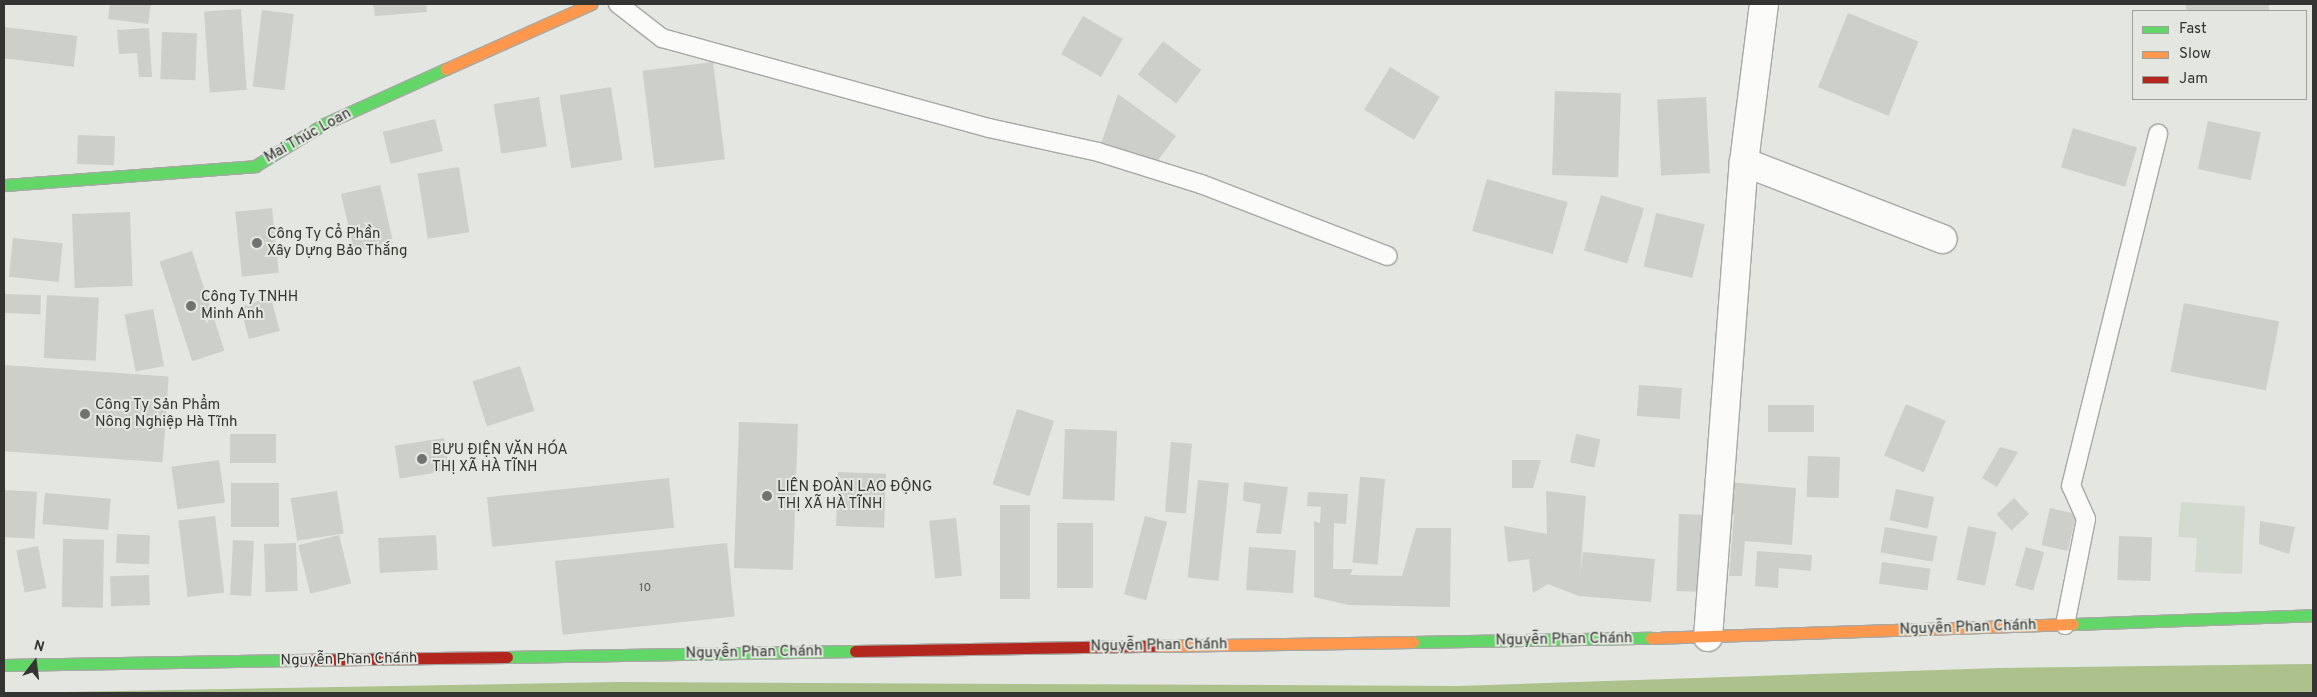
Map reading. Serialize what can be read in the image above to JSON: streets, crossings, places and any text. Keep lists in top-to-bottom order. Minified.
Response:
{"streets":{"street":["Mai Thúc Loan","Nguyễn Phan Chánh"]},"places":["Công Ty Cổ Phần Xây Dựng Bảo Thắng","Công Ty TNHH Minh Anh","Công Ty Sản Phẩm Nông Nghiệp Hà Tĩnh","BƯU ĐIỆN VĂN HÓA THỊ XÃ HÀ TĨNH","LIÊN ĐOÀN LAO ĐỘNG THỊ XÃ HÀ TĨNH"],"house_numbers":["10"],"legend":["Fast","Slow","Jam"],"north":"top"}
